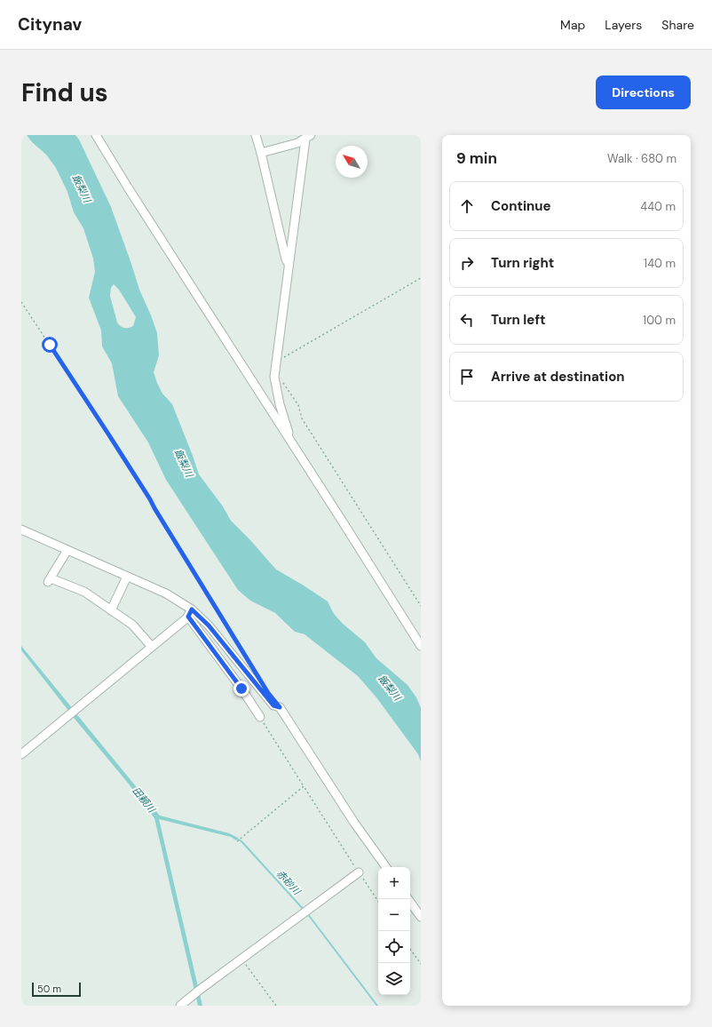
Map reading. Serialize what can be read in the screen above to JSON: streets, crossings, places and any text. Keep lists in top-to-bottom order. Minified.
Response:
{"water":["飯梨川","田頼川","赤砂川"],"scale_bar":"50 m","north":"top left","page":{"header":"Citynav","nav":["Map","Layers","Share"],"buttons":"Directions","title":"Find us","heading":["9 min","Walk · 680 m"],"list":[["Continue","440 m"],["Turn right","140 m"],["Turn left","100 m"],"Arrive at destination"],"map_buttons":["+","−"],"scale":"50 m"}}
